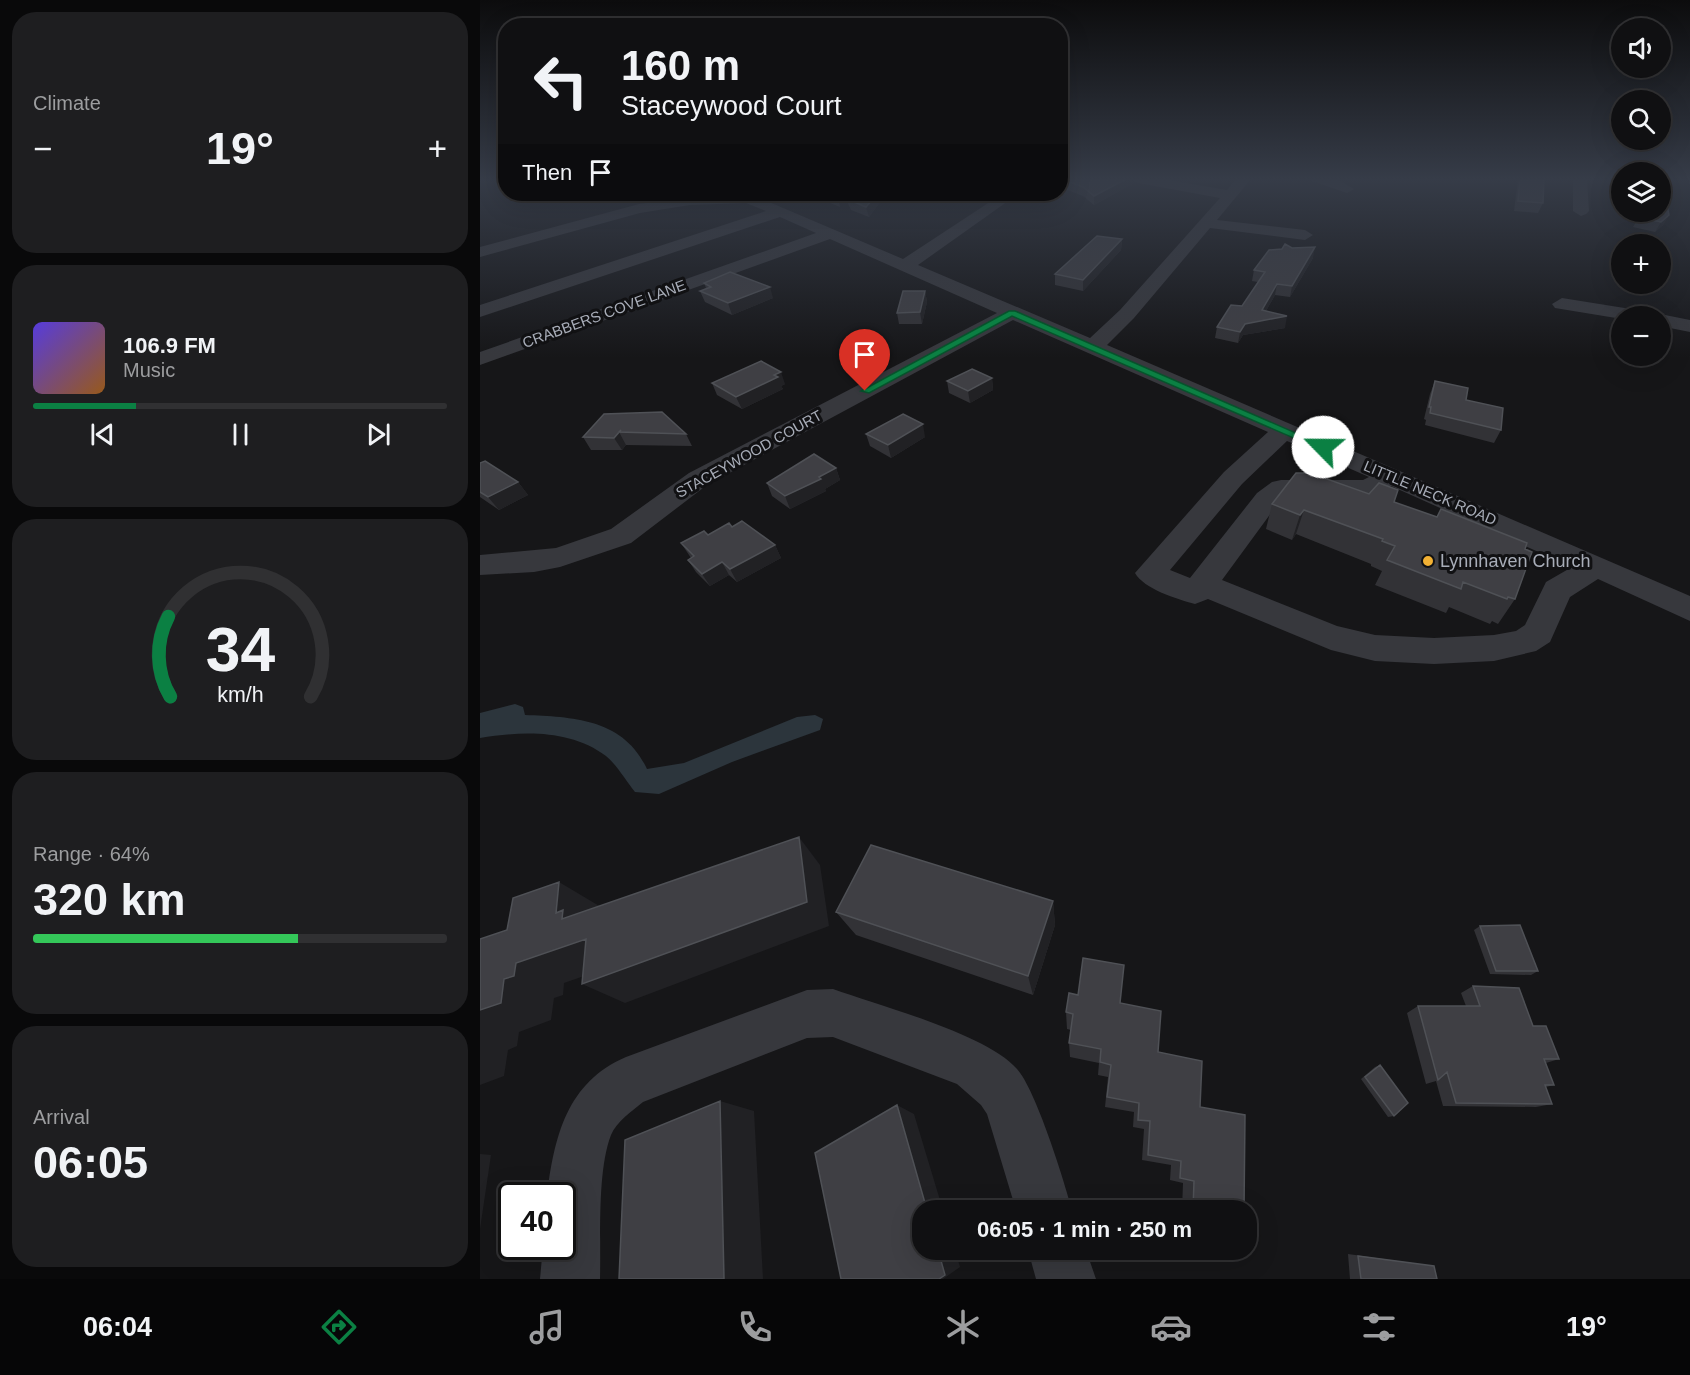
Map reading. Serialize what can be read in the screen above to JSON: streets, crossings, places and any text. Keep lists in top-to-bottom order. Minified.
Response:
{"streets":{"street":["CRABBERS COVE LANE","STACEYWOOD COURT","LITTLE NECK ROAD"]},"crossings":[["STACEYWOOD COURT","LITTLE NECK ROAD"]],"places":["Lynnhaven Church"],"page":{"tile":["Climate",["Range · 64%","320 km"],["Arrival","06:05"]],"map_buttons":["+","−"],"turn":["160 m","Staceywood Court"],"heat":["−","19°","+"],"then":"Then","song":["106.9 FM","Music"],"limit":"40","trip":"06:05 · 1 min · 250 m","tabs":["06:04","19°"],"gauge":["34","km/h"]}}
